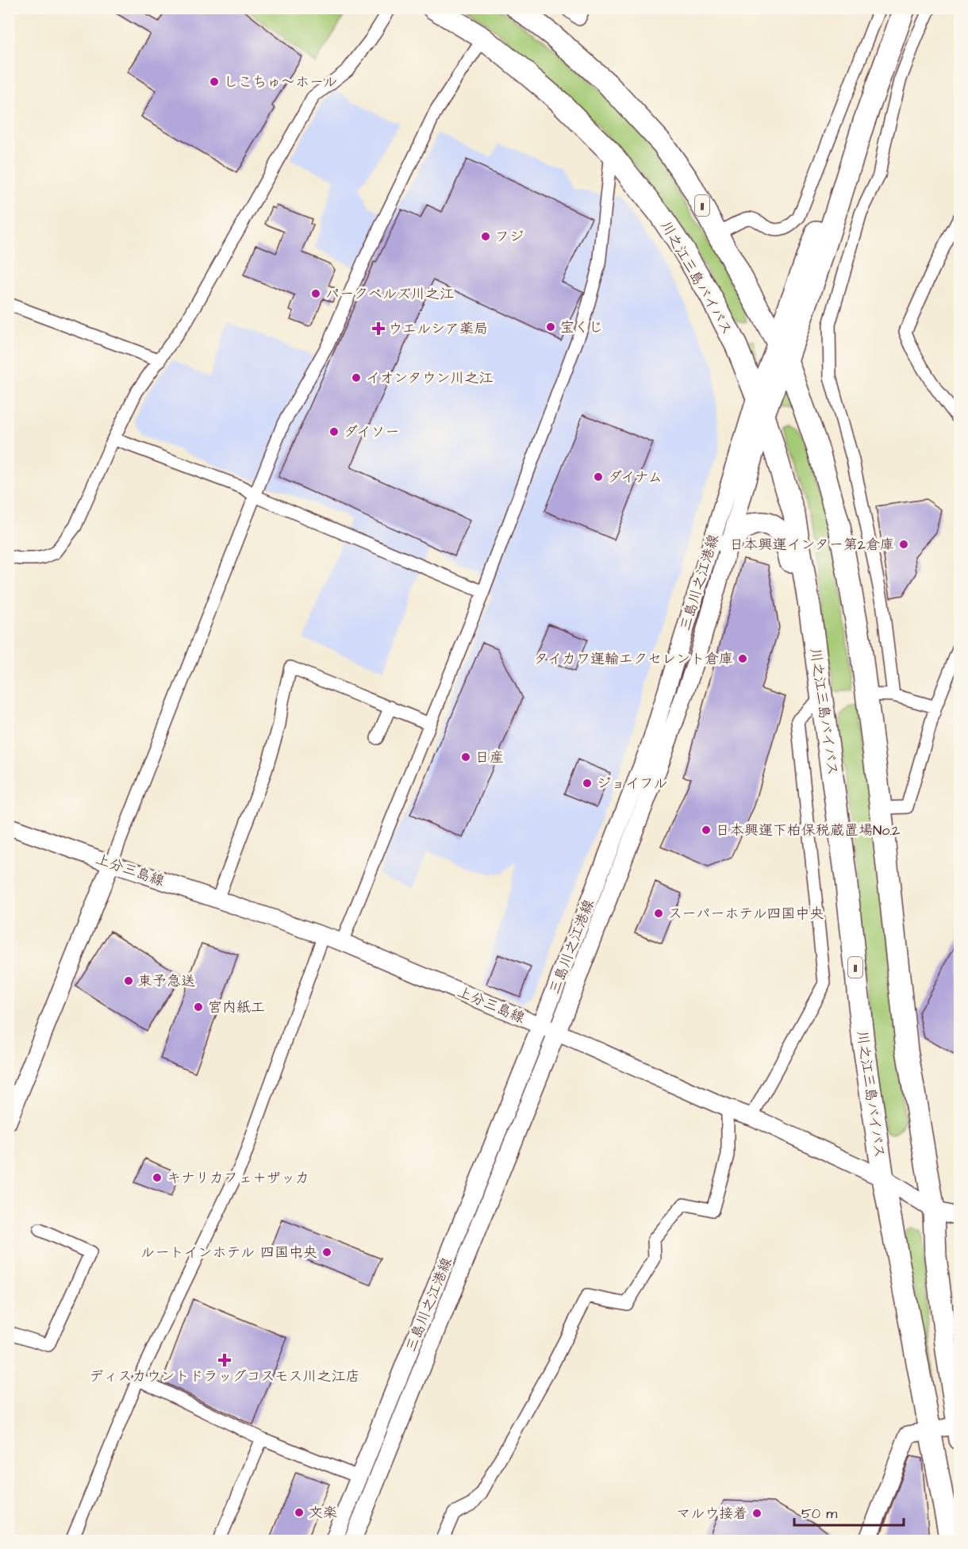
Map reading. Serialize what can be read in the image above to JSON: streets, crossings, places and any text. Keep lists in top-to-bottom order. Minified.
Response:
{"streets":{"highway":["11","川之江三島バイパス"],"main road":["三島川之江港線","上分三島線"]},"crossings":[["11","三島川之江港線"],["11","上分三島線"],["川之江三島バイパス","三島川之江港線"],["川之江三島バイパス","上分三島線"],["三島川之江港線","上分三島線"]],"places":{"other":["しこちゅ～ホール","フジ","パークベルズ川之江","宝くじ","イオンタウン川之江","ダイソー","ダイナム","日本興運インター第2倉庫","タイカワ運輸エクセレント倉庫","日産","ジョイフル","日本興運下柏保税蔵置場No.2","スーパーホテル四国中央","東予急送","宮内紙工","キナリカフェ＋ザッカ","ルートインホテル 四国中央","文楽","マルウ接着"],"health":["ウエルシア薬局","ディスカウントドラッグコスモス川之江店"]},"scale_bar":"50 m"}
